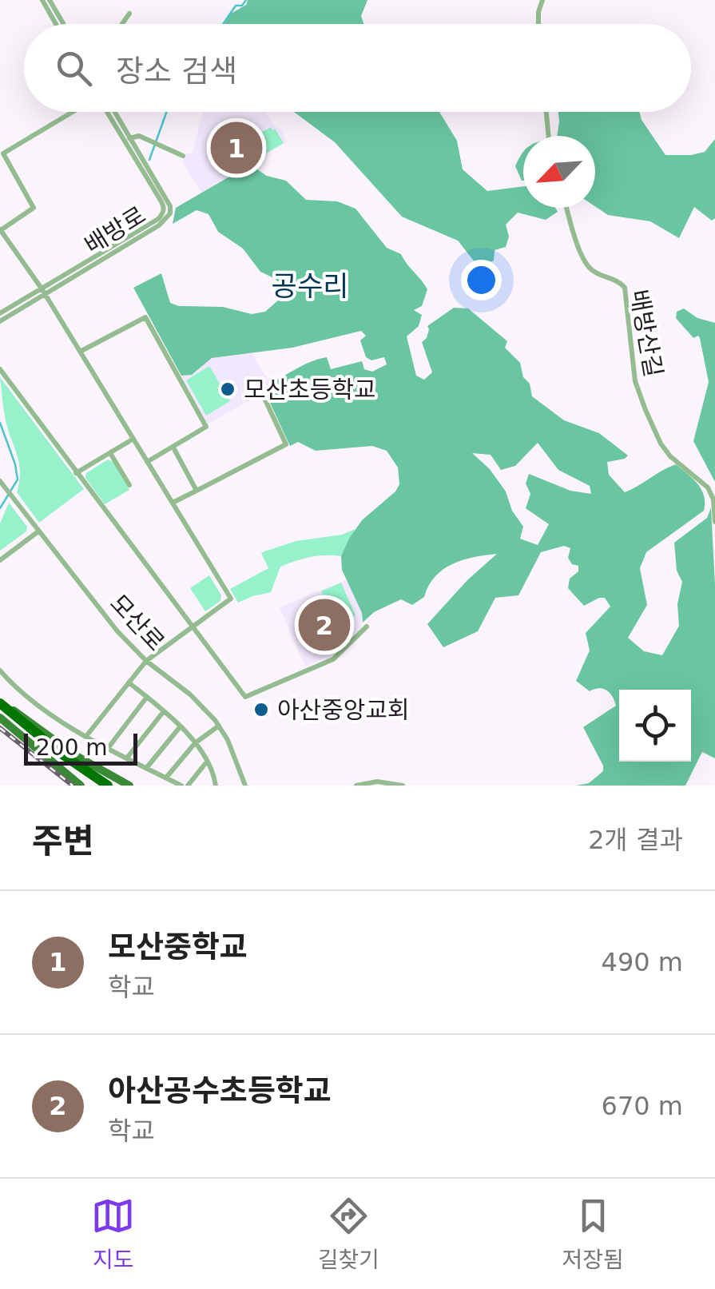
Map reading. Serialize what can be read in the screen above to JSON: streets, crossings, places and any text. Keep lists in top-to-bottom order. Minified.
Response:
{"streets":{"street":["배방로","배방산길","모산로"]},"districts":["공수리"],"places":["모산초등학교","아산중앙교회"],"scale_bar":"200 m","north":"bottom left","page":{"search":"장소 검색","pins":["1","2"],"scale":"200 m","heading":["주변","2개 결과"],"list":[{"mark":"1","name":"모산중학교","note":"학교","value":"490 m"},{"mark":"2","name":"아산공수초등학교","note":"학교","value":"670 m"}],"nav":["지도","길찾기","저장됨"]}}
